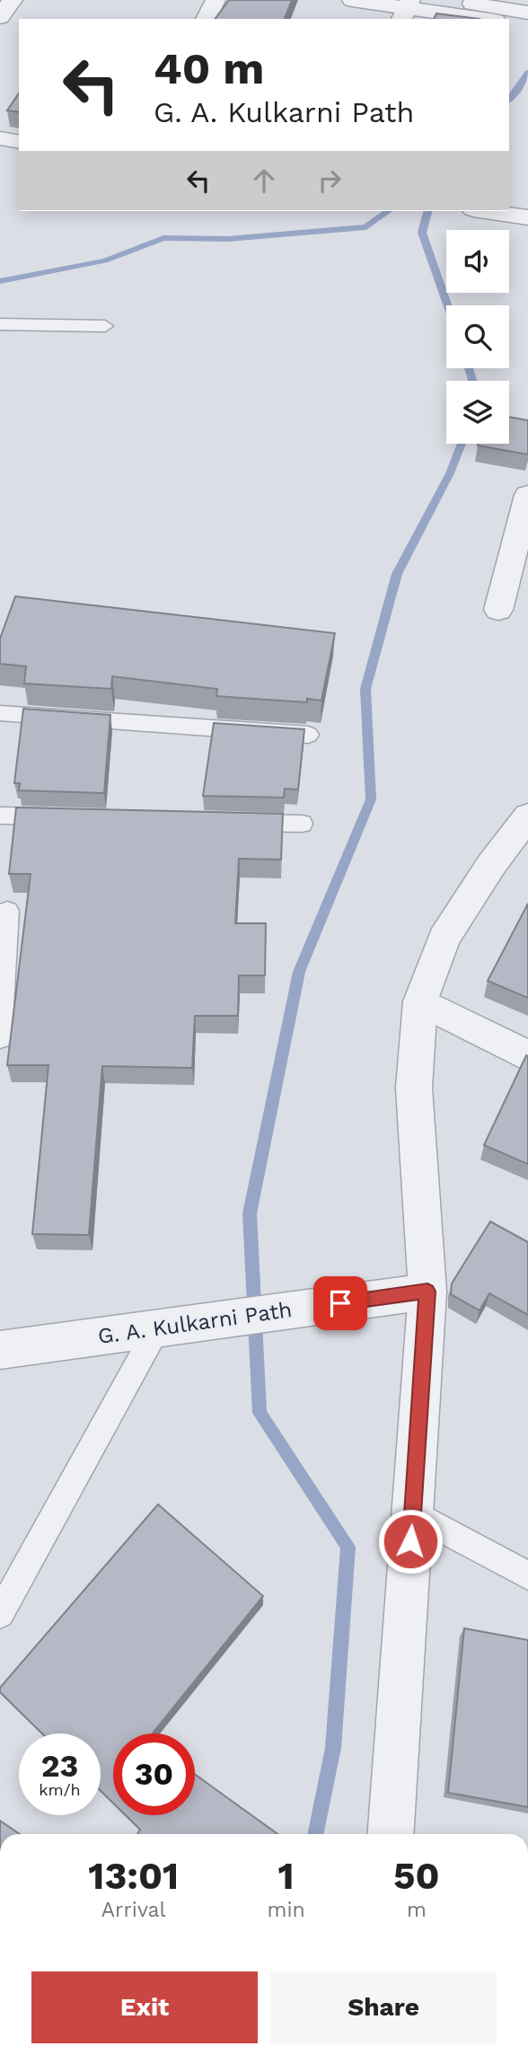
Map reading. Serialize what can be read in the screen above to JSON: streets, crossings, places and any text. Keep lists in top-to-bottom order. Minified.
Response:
{"streets":{"street":["G. A. Kulkarni Path"]},"page":{"turn":["40 m","G. A. Kulkarni Path"],"speed":"23 km/h","limit":"30","eta":["13:01","Arrival","1","min","50","m"],"buttons":["Exit","Share"]}}
